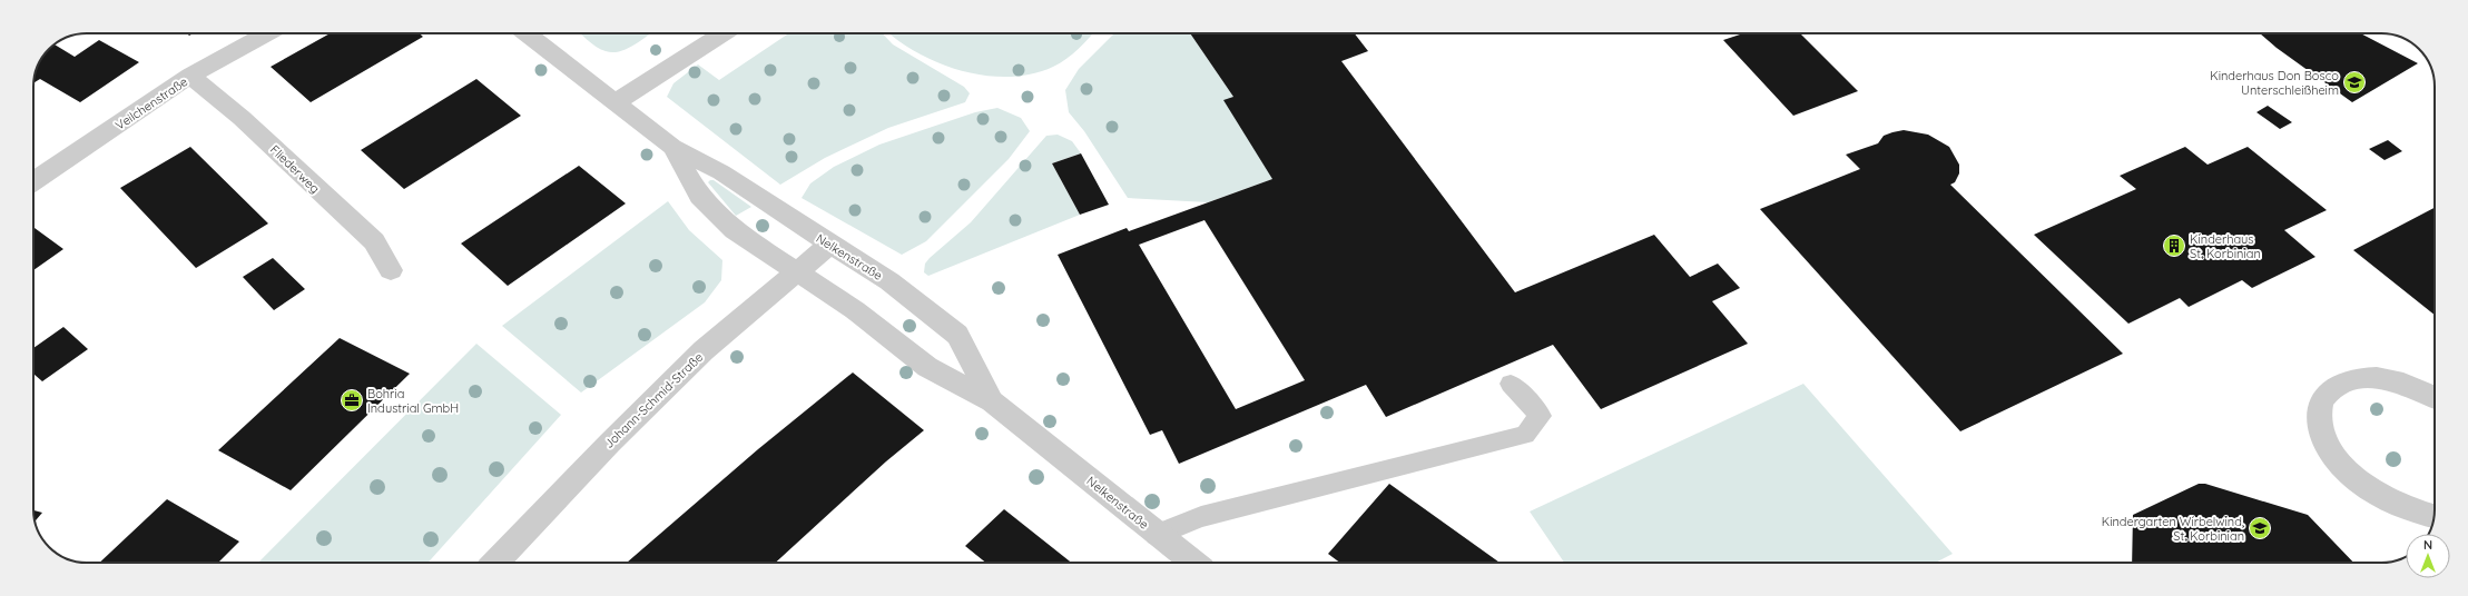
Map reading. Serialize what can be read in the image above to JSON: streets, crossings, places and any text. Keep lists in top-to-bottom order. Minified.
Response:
{"streets":{"street":["Veilchenstraße","Fliederweg","Nelkenstraße","Johann-Schmid-Straße"]},"crossings":[["Veilchenstraße","Fliederweg"],["Nelkenstraße","Johann-Schmid-Straße"]],"places":{"school or university":["Kinderhaus Don Bosco Unterschleißheim","Kindergarten Wirbelwind, St. Korbinian"],"building":["Kinderhaus St. Korbinian"],"office":["Bohria Industrial GmbH"]},"north":"top"}
